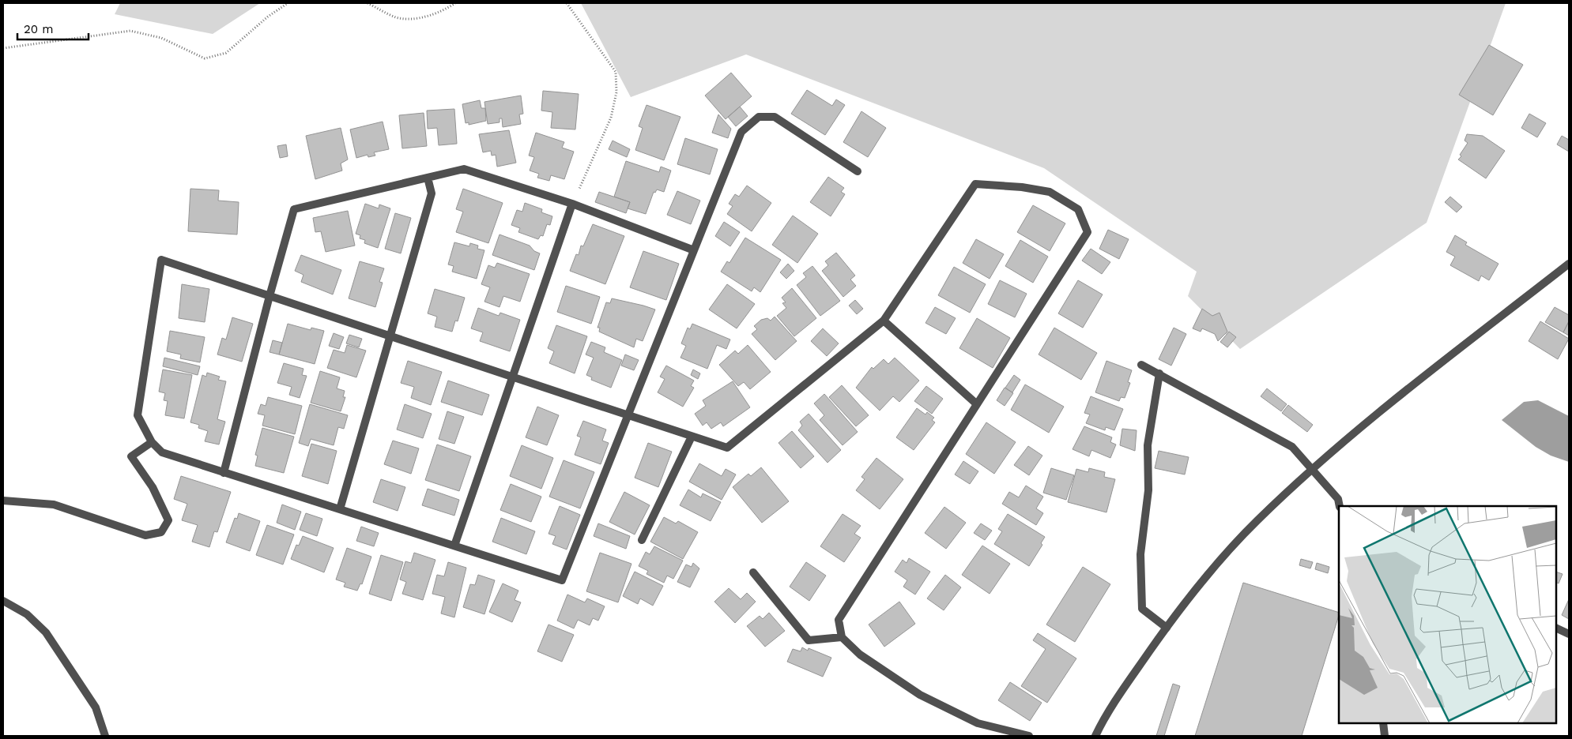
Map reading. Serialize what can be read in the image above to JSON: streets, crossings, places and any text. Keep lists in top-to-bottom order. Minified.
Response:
{"scale_bar":"20 m"}
